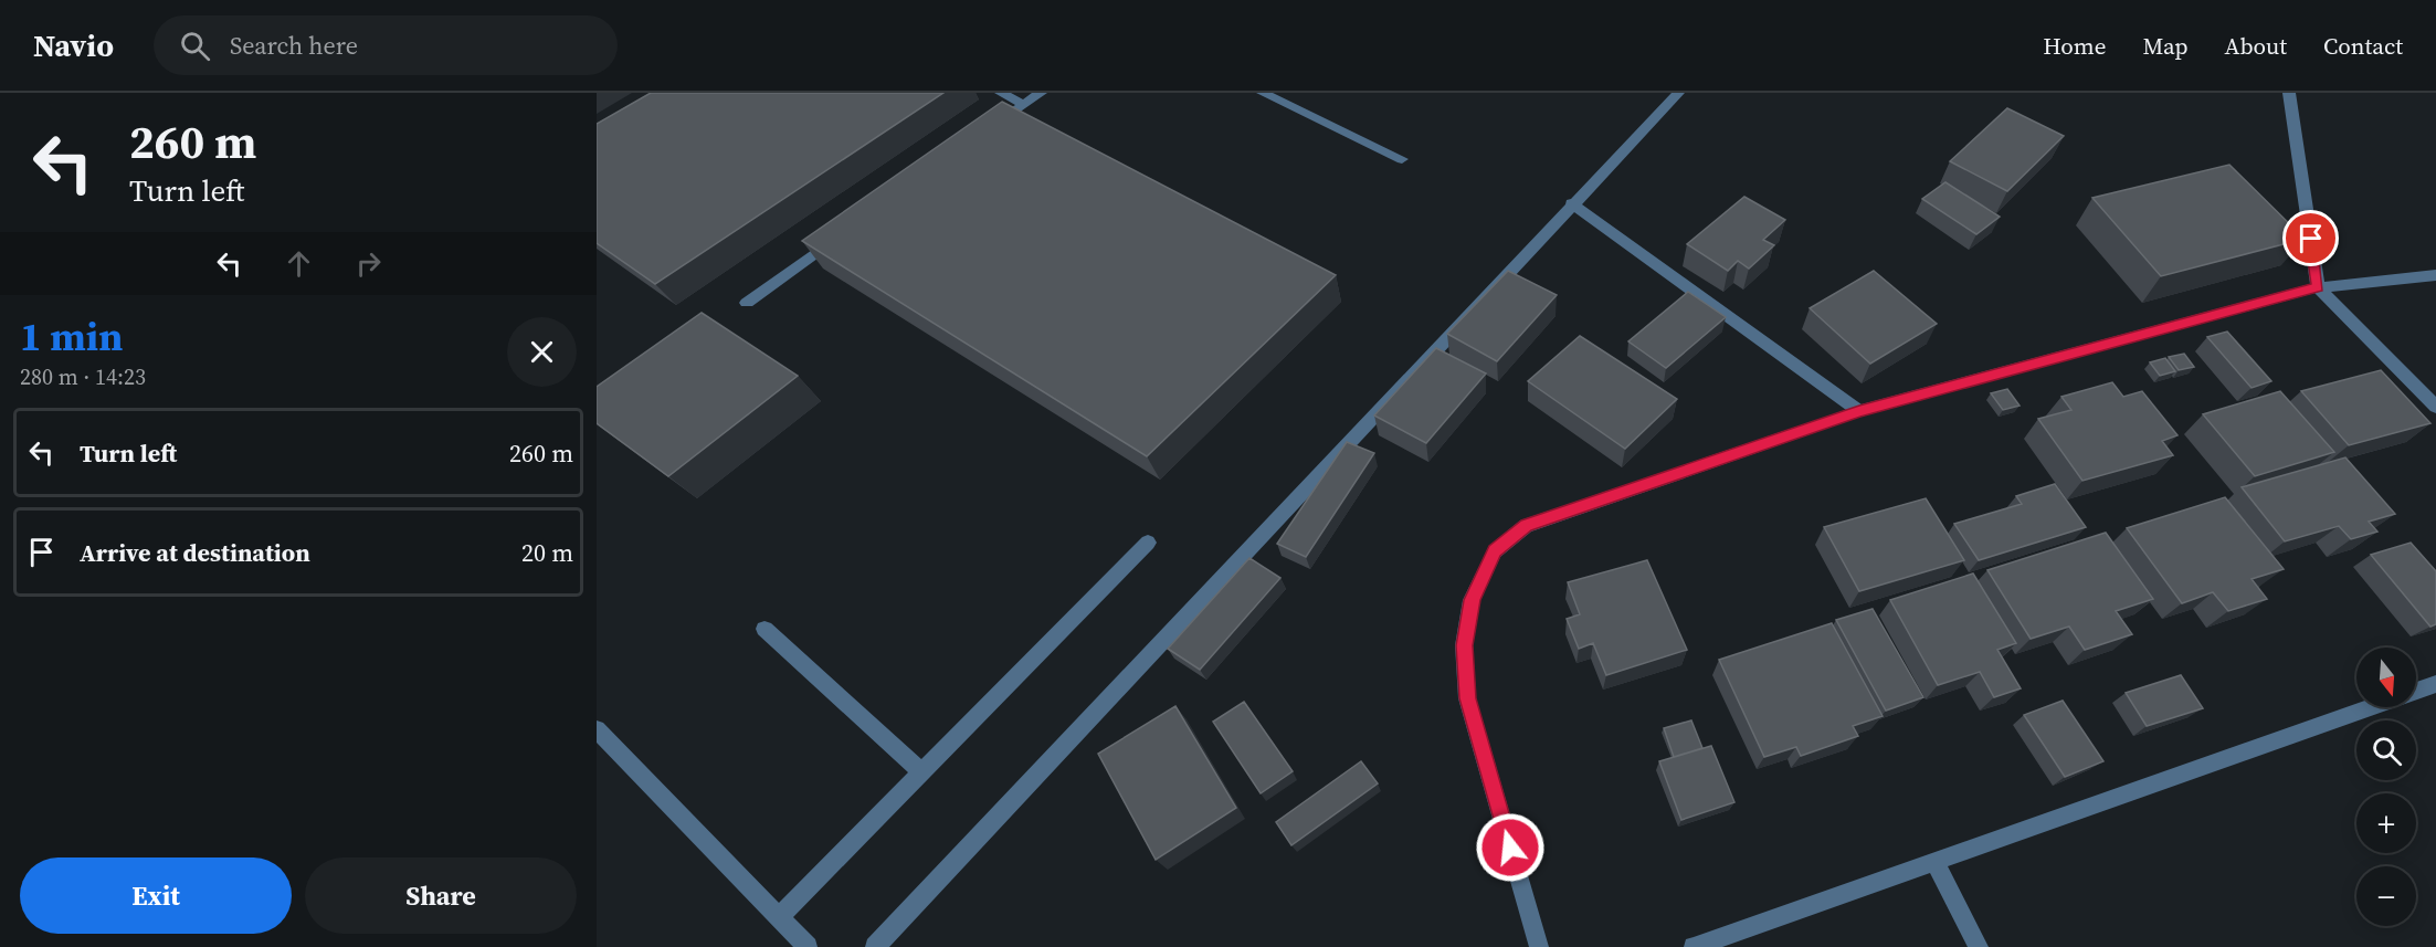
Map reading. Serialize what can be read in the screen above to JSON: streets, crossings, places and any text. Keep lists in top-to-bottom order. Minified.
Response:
{"north":"bottom","page":{"header":"Navio","search":"Search here","nav":["Home","Map","About","Contact"],"turn":["260 m","Turn left"],"heading":["1 min","280 m · 14:23"],"list":[{"name":"Turn left","value":"260 m"},{"name":"Arrive at destination","value":"20 m"}],"map_buttons":["+","−"],"buttons":["Exit","Share"]}}
